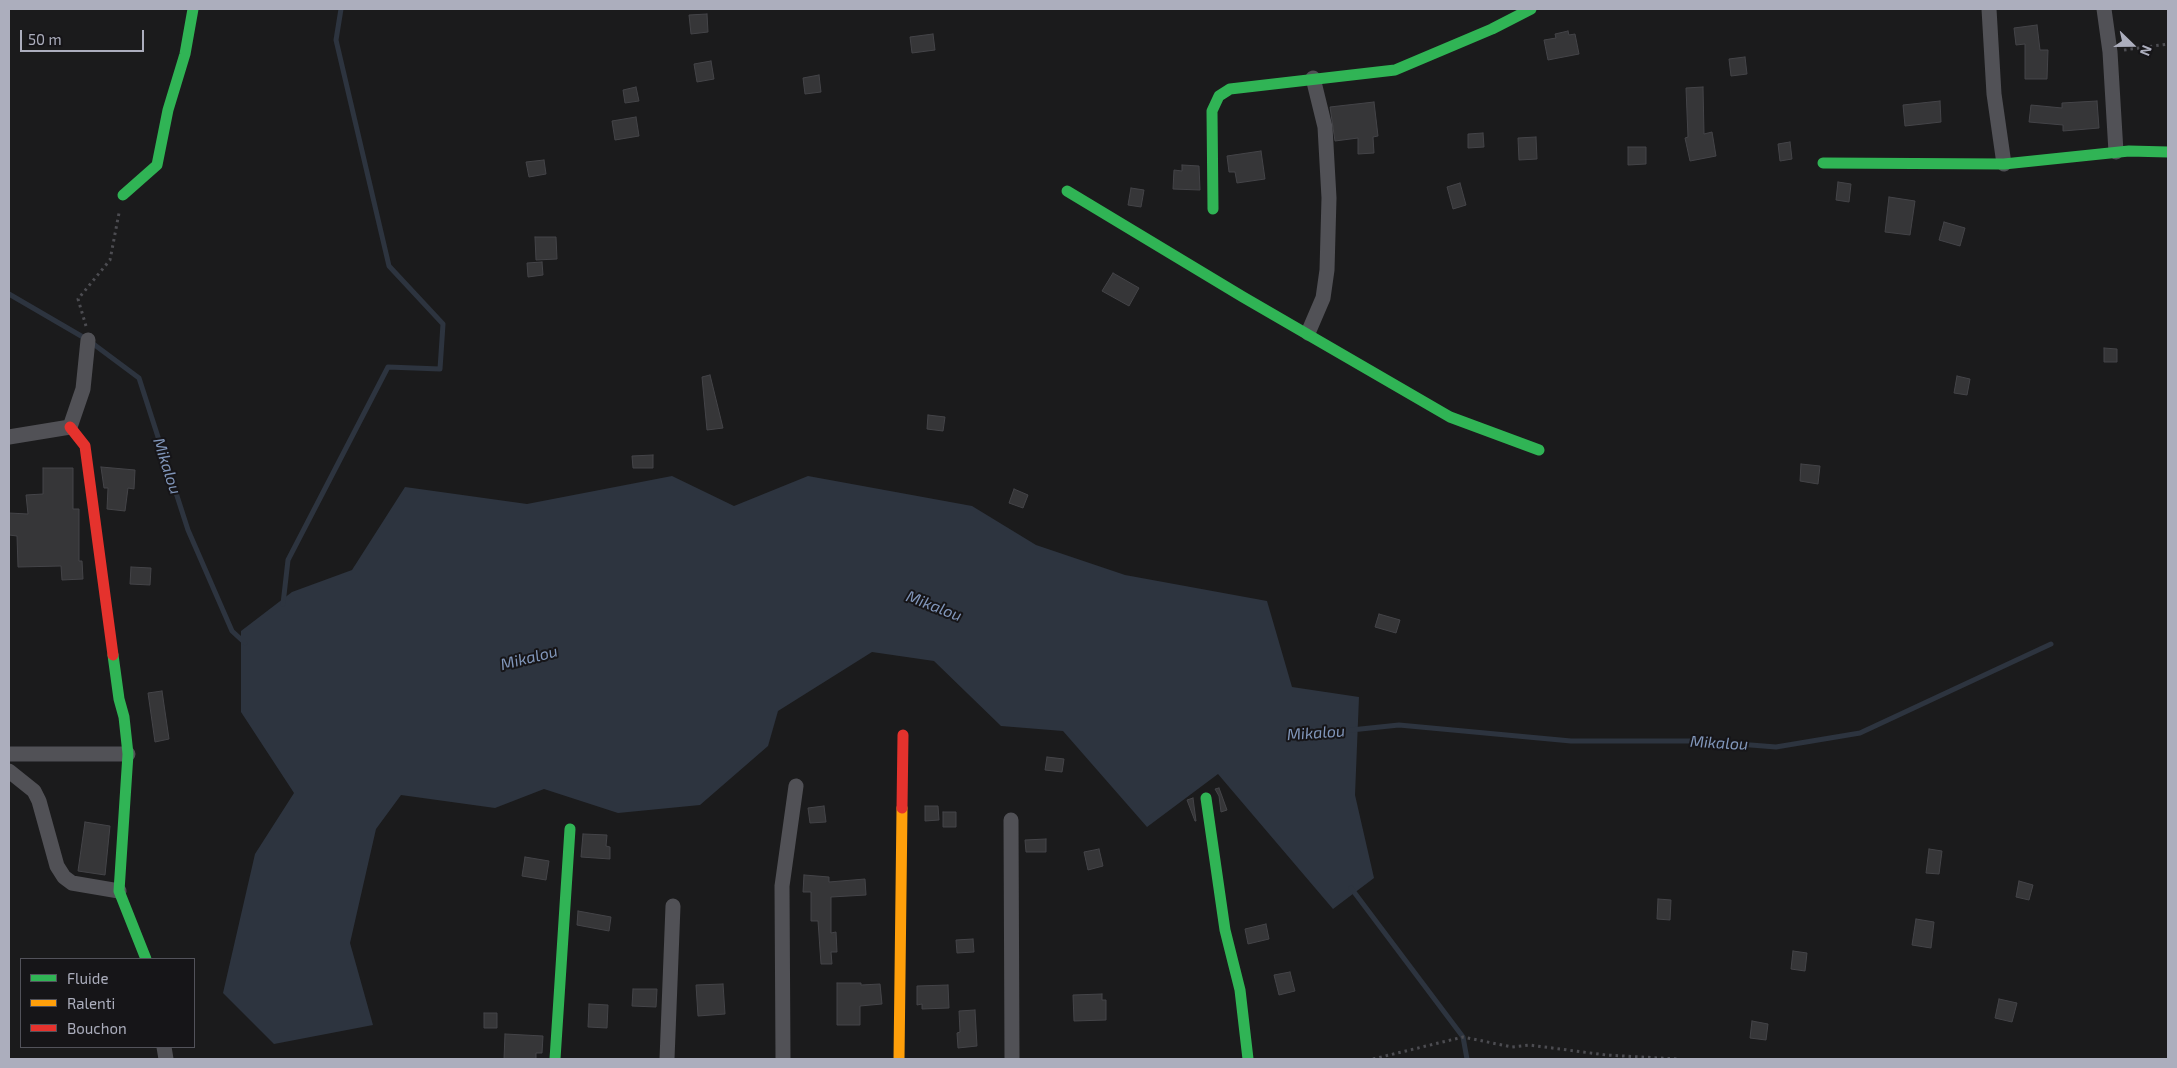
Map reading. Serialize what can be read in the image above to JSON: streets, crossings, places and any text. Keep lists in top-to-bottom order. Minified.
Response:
{"water":["Mikalou"],"legend":["Fluide","Ralenti","Bouchon"],"scale_bar":"50 m","north":"right"}
